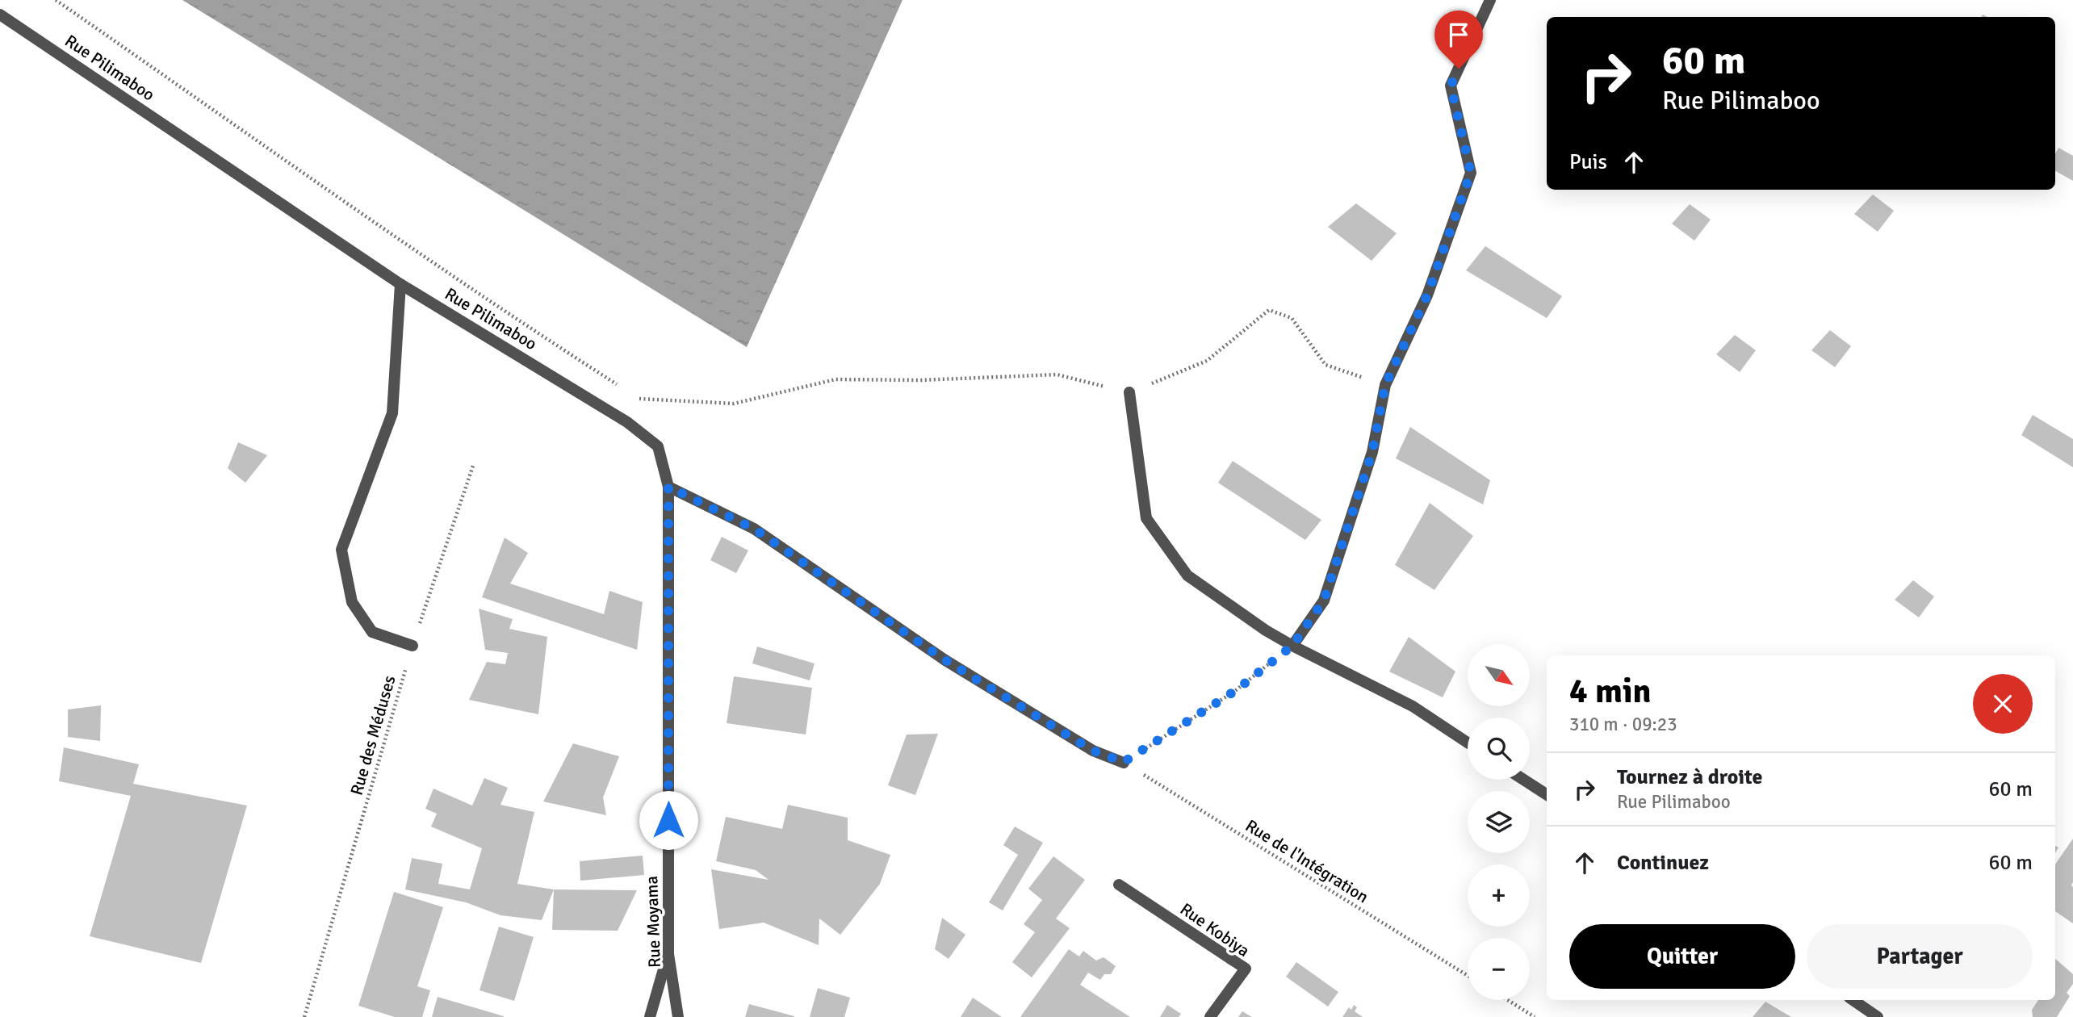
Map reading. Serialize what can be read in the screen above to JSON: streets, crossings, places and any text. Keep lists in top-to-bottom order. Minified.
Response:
{"streets":{"street":["Rue Pilimaboo","Rue Moyama","Rue Kobiya"],"path":["Rue des Méduses","Rue de l'Intégration"]},"crossings":[["Rue Pilimaboo","Rue Moyama"]],"north":"bottom right","page":{"turn":["60 m","Rue Pilimaboo"],"then":"Puis","map_buttons":["+","−"],"heading":["4 min","310 m · 09:23"],"list":[{"name":"Tournez à droite","note":"Rue Pilimaboo","value":"60 m"},{"name":"Continuez","value":"60 m"}],"buttons":["Quitter","Partager"]}}
